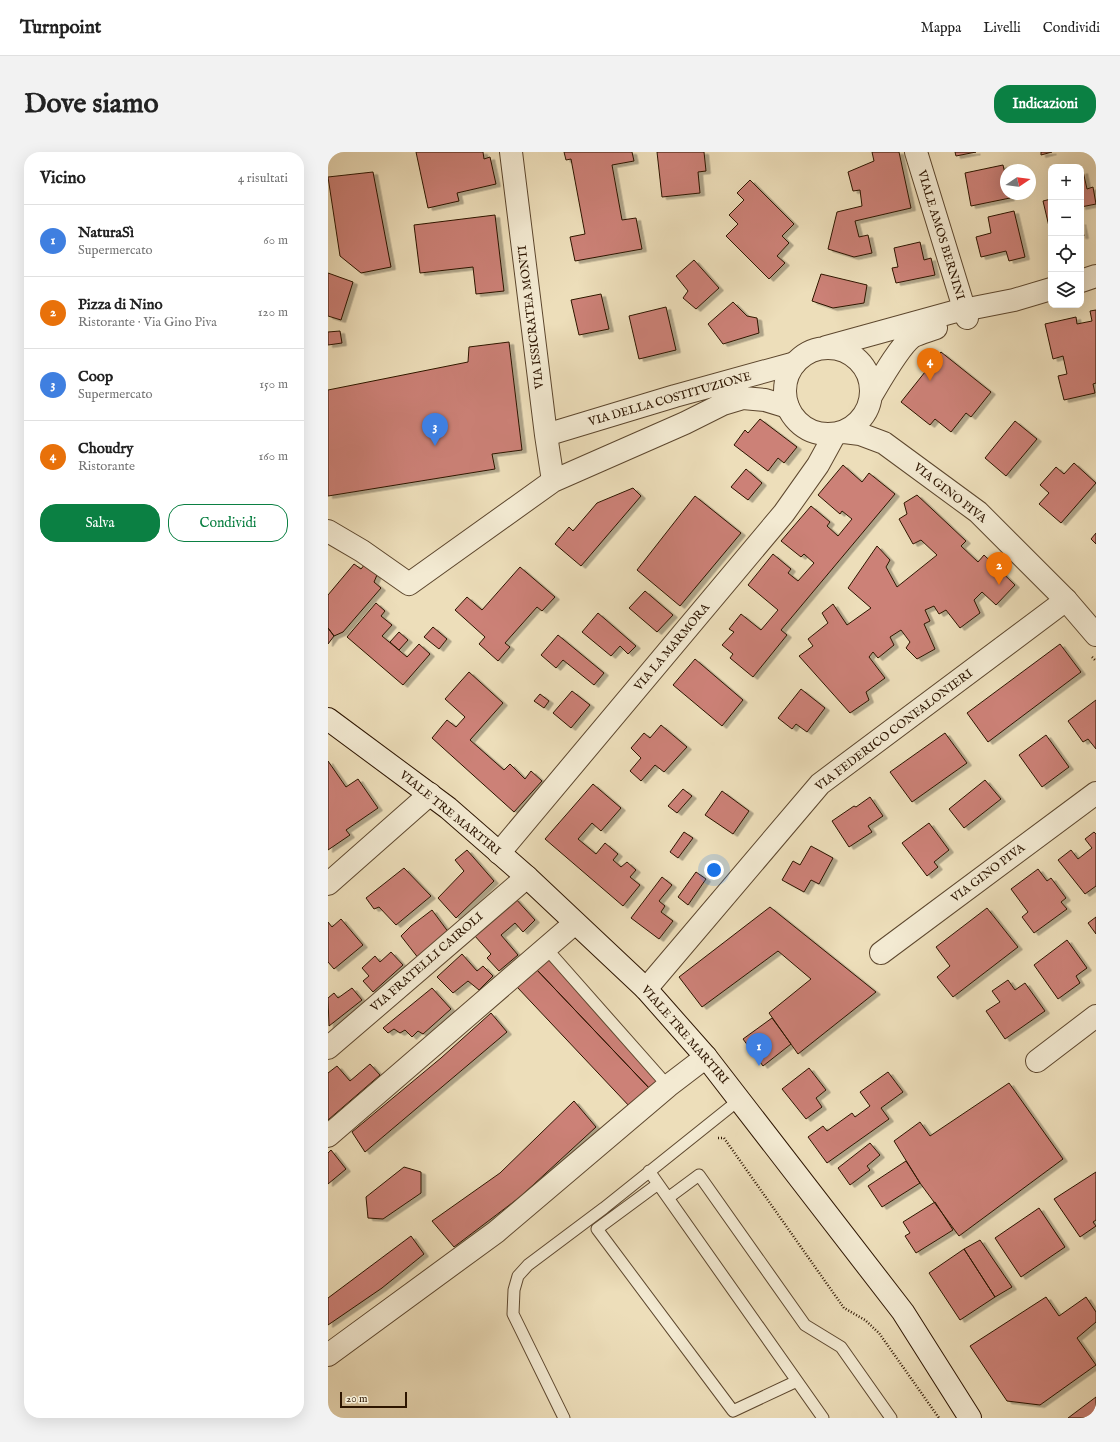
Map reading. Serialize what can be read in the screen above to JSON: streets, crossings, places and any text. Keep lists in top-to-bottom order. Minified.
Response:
{"streets":{"street":["VIALE AMOS BERNINI","VIA ISSICRATEA MONTI","VIA DELLA COSTITUZIONE","VIA GINO PIVA","VIA LA MARMORA","VIA FEDERICO CONFALONIERI","VIALE TRE MARTIRI","VIA FRATELLI CAIROLI"]},"crossings":[["VIA ISSICRATEA MONTI","VIA DELLA COSTITUZIONE"],["VIA DELLA COSTITUZIONE","VIA LA MARMORA"],["VIA GINO PIVA","VIA FEDERICO CONFALONIERI"],["VIA LA MARMORA","VIALE TRE MARTIRI"],["VIA FEDERICO CONFALONIERI","VIALE TRE MARTIRI"],["VIALE TRE MARTIRI","VIA FRATELLI CAIROLI"]],"scale_bar":"20 m","north":"right","page":{"header":"Turnpoint","nav":["Mappa","Livelli","Condividi"],"buttons":["Indicazioni",["Salva","Condividi"]],"title":"Dove siamo","heading":["Vicino","4 risultati"],"map_buttons":["+","−"],"list":[{"mark":"1","name":"NaturaSì","note":"Supermercato","value":"60 m"},{"mark":"2","name":"Pizza di Nino","note":"Ristorante · Via Gino Piva","value":"120 m"},{"mark":"3","name":"Coop","note":"Supermercato","value":"150 m"},{"mark":"4","name":"Choudry","note":"Ristorante","value":"160 m"}],"pins":["4","3","2","1"],"scale":"20 m"}}
